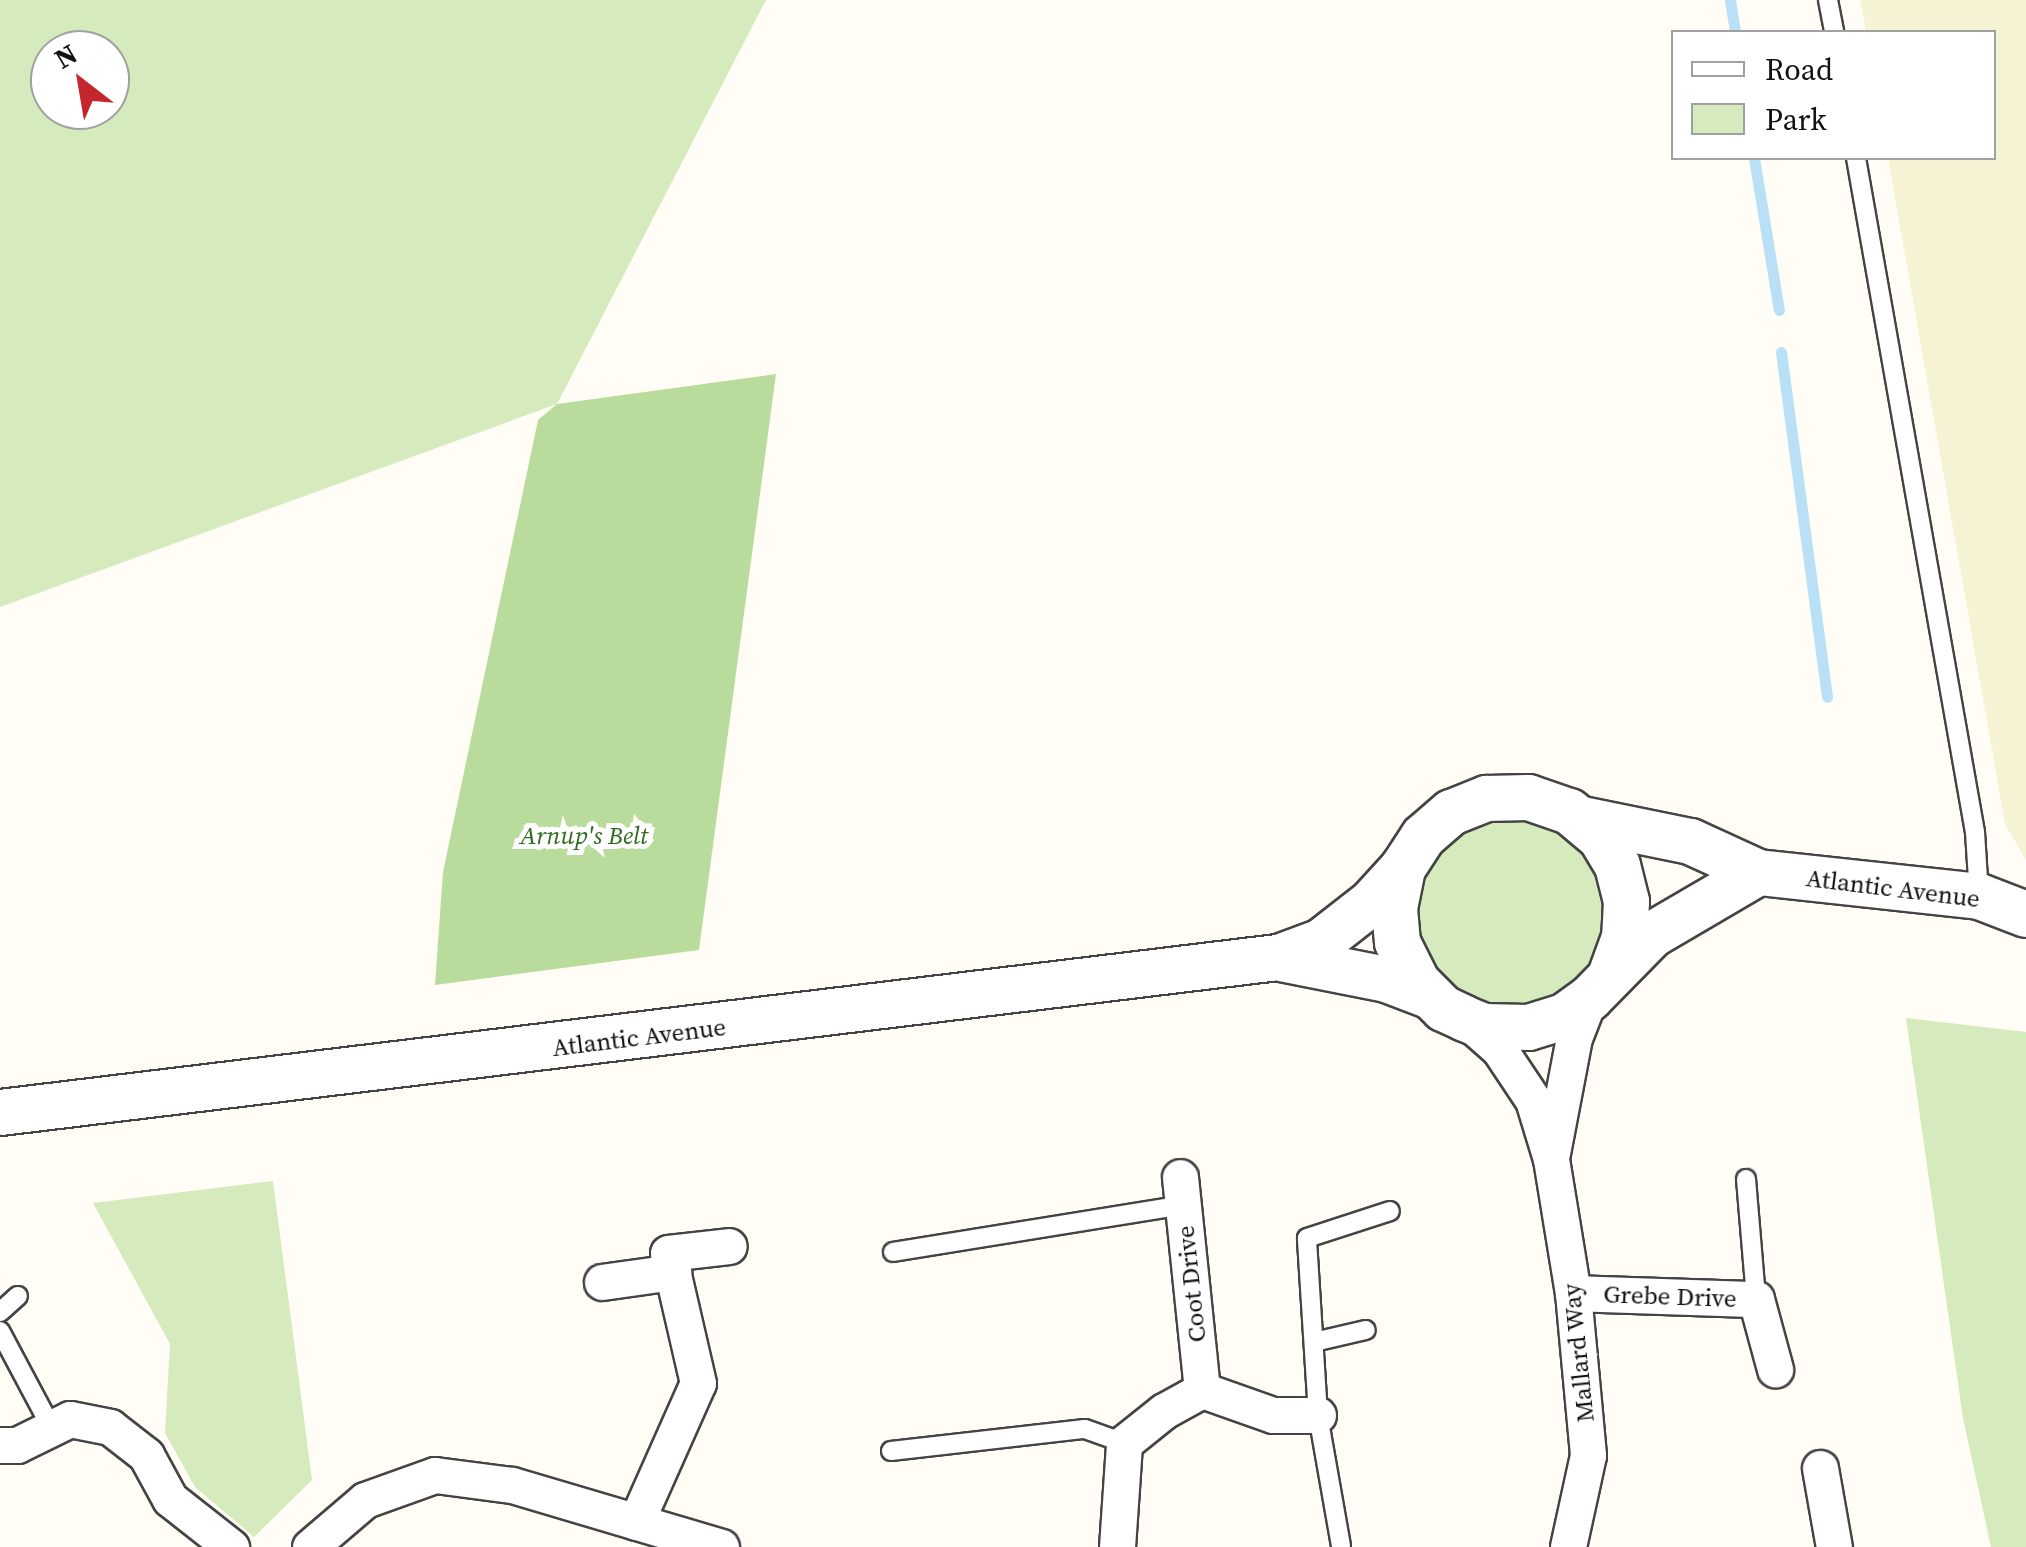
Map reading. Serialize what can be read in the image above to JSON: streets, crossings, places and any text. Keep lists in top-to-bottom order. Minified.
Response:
{"streets":{"street":["Atlantic Avenue","Coot Drive","Grebe Drive","Mallard Way"]},"crossings":[["Grebe Drive","Mallard Way"]],"parks":["Arnup's Belt"],"legend":["Road","Park"],"north":"top left"}
